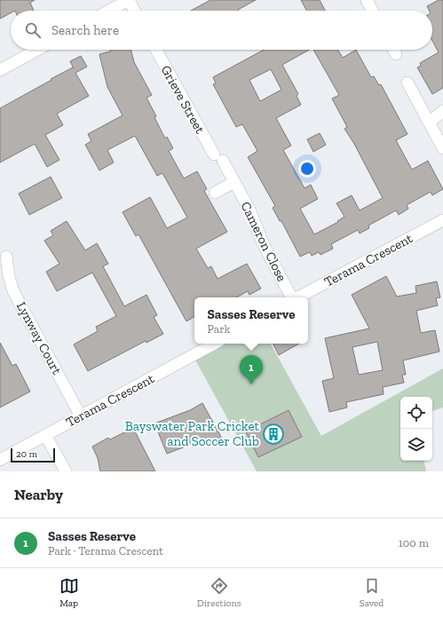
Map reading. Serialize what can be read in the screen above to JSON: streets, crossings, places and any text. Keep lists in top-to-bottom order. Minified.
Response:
{"streets":{"street":["Grieve Street","Cameron Close","Terama Crescent","Lynway Court"]},"crossings":[["Grieve Street","Cameron Close"],["Terama Crescent","Lynway Court"]],"places":{"building":["Bayswater Park Cricket and Soccer Club"]},"scale_bar":"20 m","page":{"search":"Search here","popup":["Sasses Reserve","Park"],"pins":"1","scale":"20 m","heading":"Nearby","list":[{"mark":"1","name":"Sasses Reserve","note":"Park · Terama Crescent","value":"100 m"}],"nav":["Map","Directions","Saved"]}}
